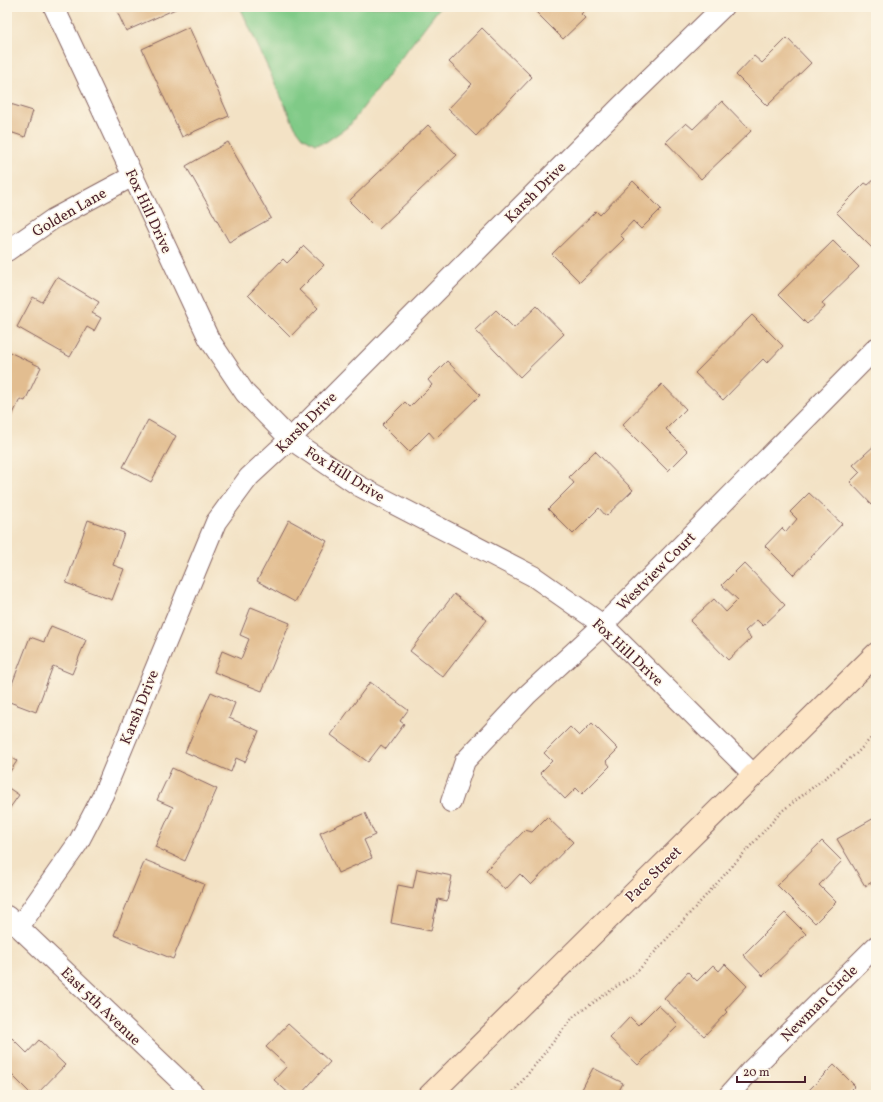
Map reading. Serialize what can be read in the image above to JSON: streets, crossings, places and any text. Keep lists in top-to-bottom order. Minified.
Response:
{"streets":{"main road":["Pace Street"],"street":["Karsh Drive","Fox Hill Drive","Golden Lane","Westview Court","Newman Circle","East 5th Avenue"]},"crossings":[["Karsh Drive","Fox Hill Drive"],["Karsh Drive","East 5th Avenue"],["Fox Hill Drive","Golden Lane"],["Fox Hill Drive","Westview Court"],["Fox Hill Drive","Pace Street"]],"scale_bar":"20 m"}
